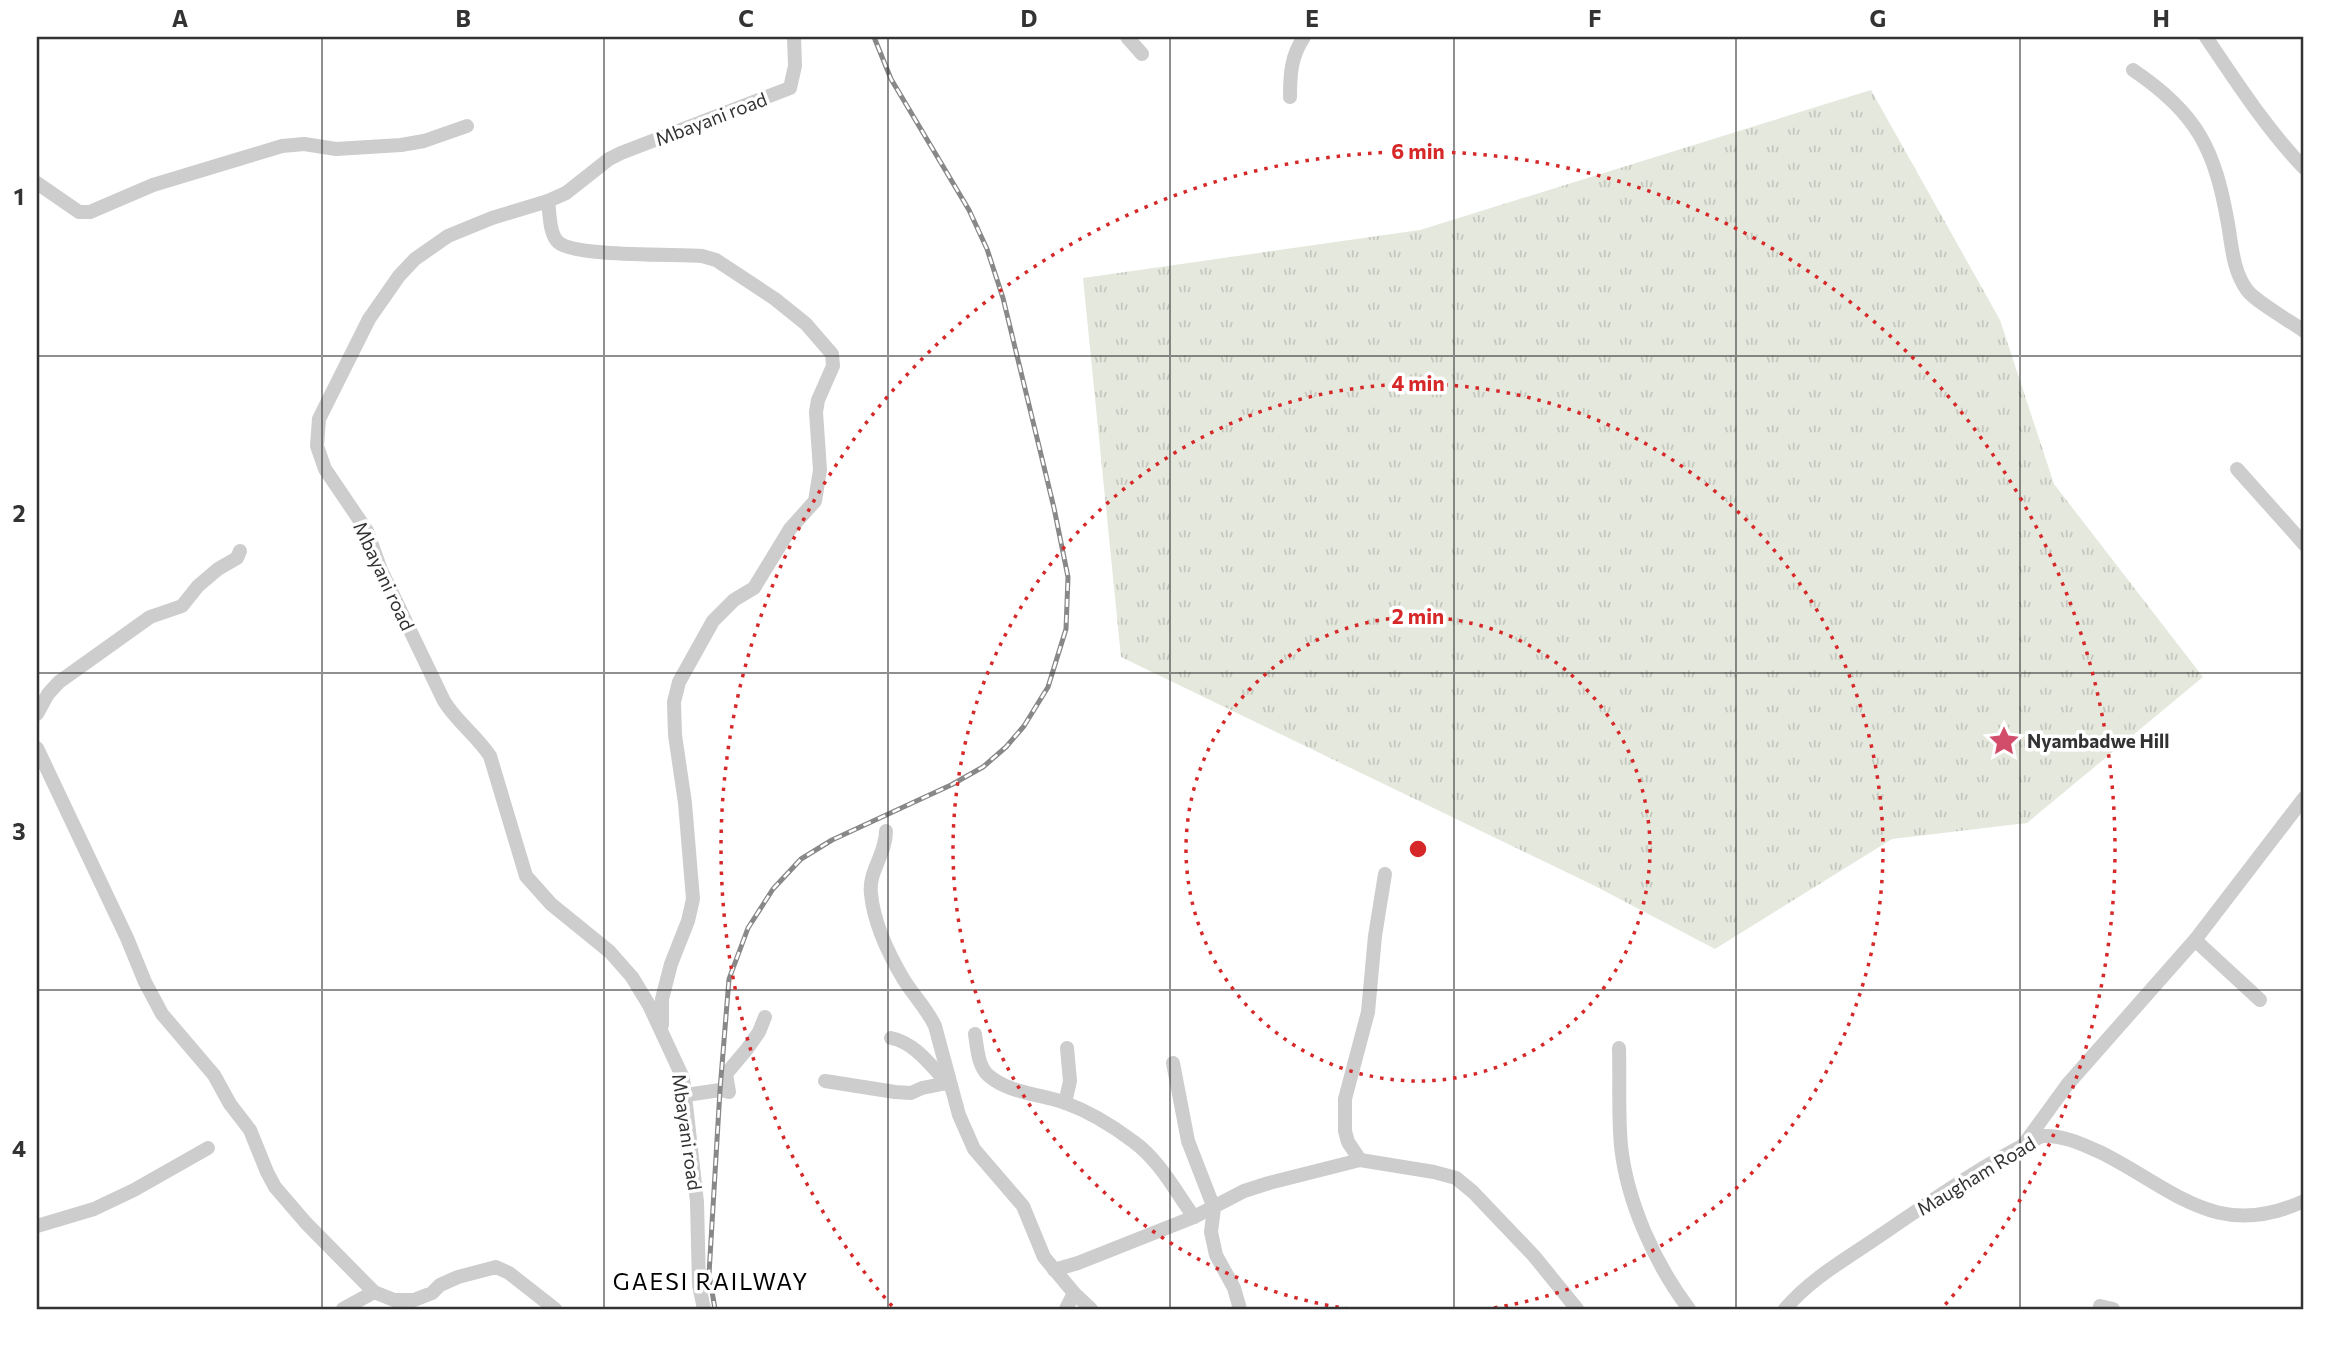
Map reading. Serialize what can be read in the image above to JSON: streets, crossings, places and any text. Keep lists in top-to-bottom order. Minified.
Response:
{"streets":{"street":["Mbayani road","Maugham Road"]},"districts":["GAESI RAILWAY"],"places":{"place":["Nyambadwe Hill"]},"grid":{"columns":["A","B","C","D","E","F","G","H"],"rows":["1","2","3","4"]},"rings":["6 min","4 min","2 min"]}
